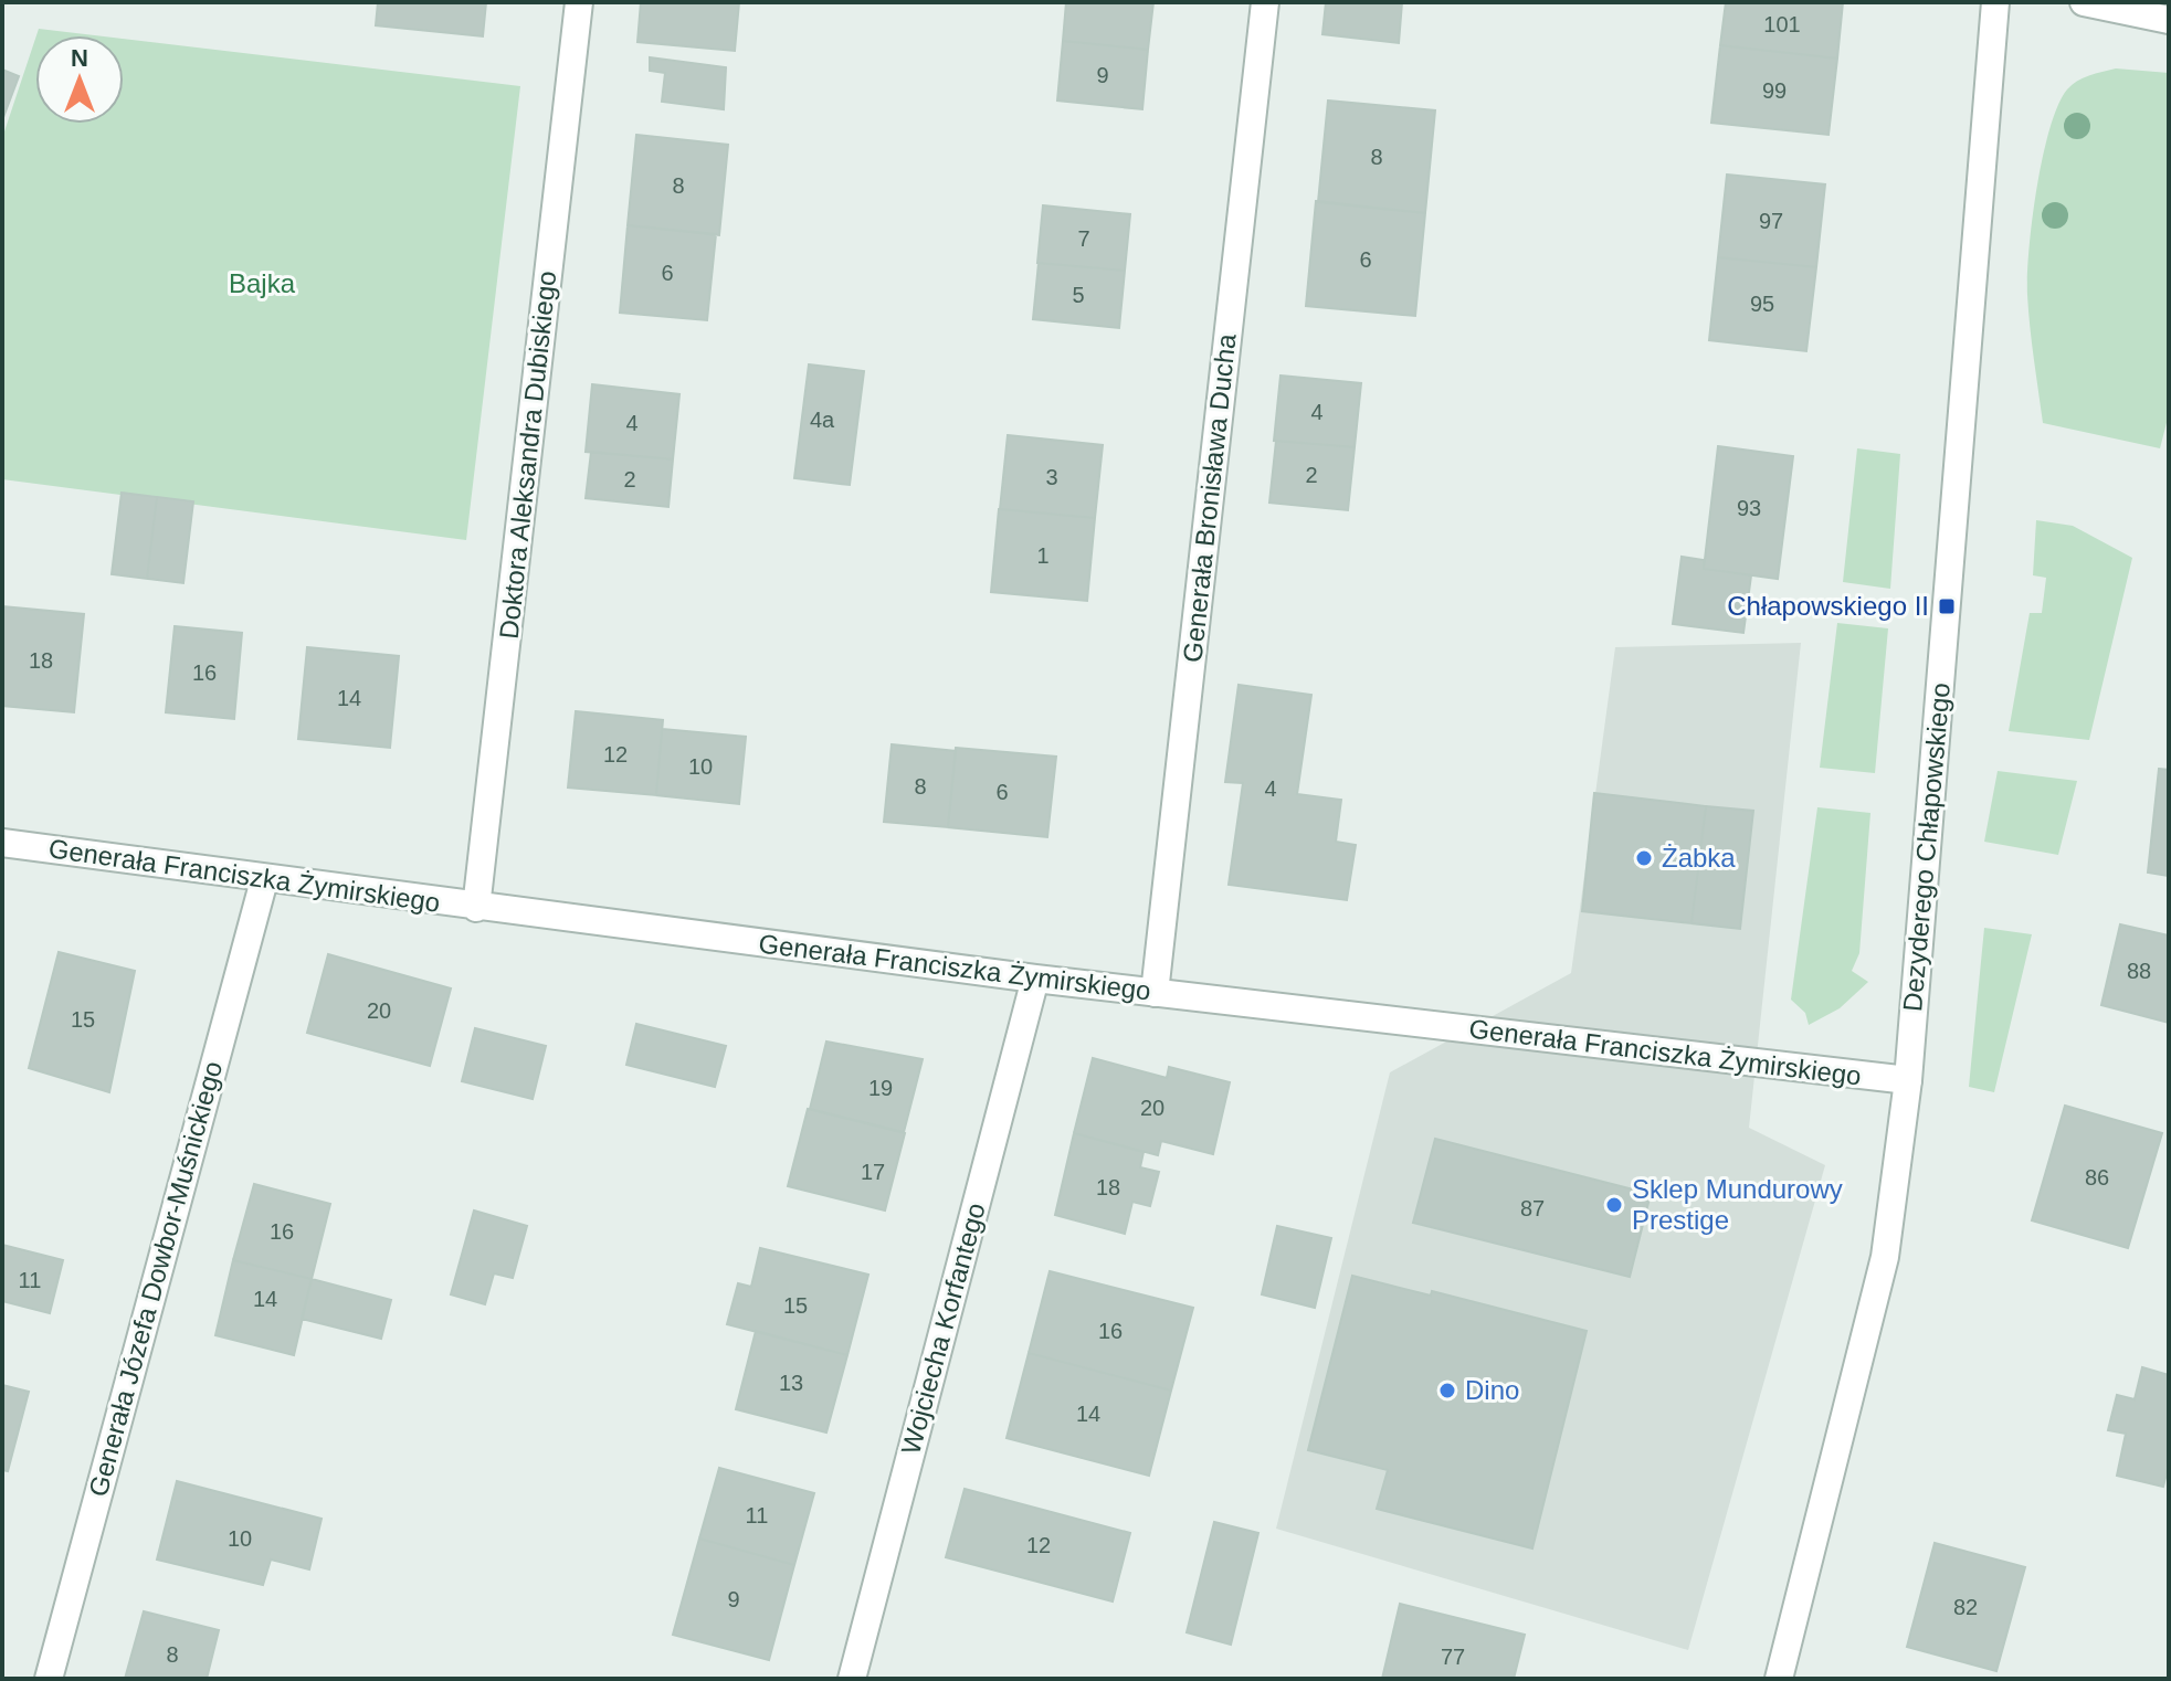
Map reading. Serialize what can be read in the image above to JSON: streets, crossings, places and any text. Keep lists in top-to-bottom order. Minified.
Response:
{"streets":{"street":["Doktora Aleksandra Dubiskiego","Generała Bronisława Ducha","Dezyderego Chłapowskiego","Generała Franciszka Żymirskiego","Generała Józefa Dowbor-Muśnickiego","Wojciecha Korfantego"]},"crossings":[["Doktora Aleksandra Dubiskiego","Generała Franciszka Żymirskiego"],["Generała Bronisława Ducha","Generała Franciszka Żymirskiego"],["Dezyderego Chłapowskiego","Generała Franciszka Żymirskiego"],["Generała Franciszka Żymirskiego","Generała Józefa Dowbor-Muśnickiego"],["Generała Franciszka Żymirskiego","Wojciecha Korfantego"]],"parks":["Bajka"],"places":{"transit":["Chłapowskiego II"],"other":["Żabka","Sklep Mundurowy Prestige","Dino"]},"house_numbers":["101","9","99","8","8","97","7","6","6","5","95","4","4a","4","2","3","2","93","1","18","16","14","12","10","8","4","6","88","20","15","19","20","17","86","18","87","16","11","14","15","16","13","14","11","10","12","9","82","8","77"],"north":"top"}
